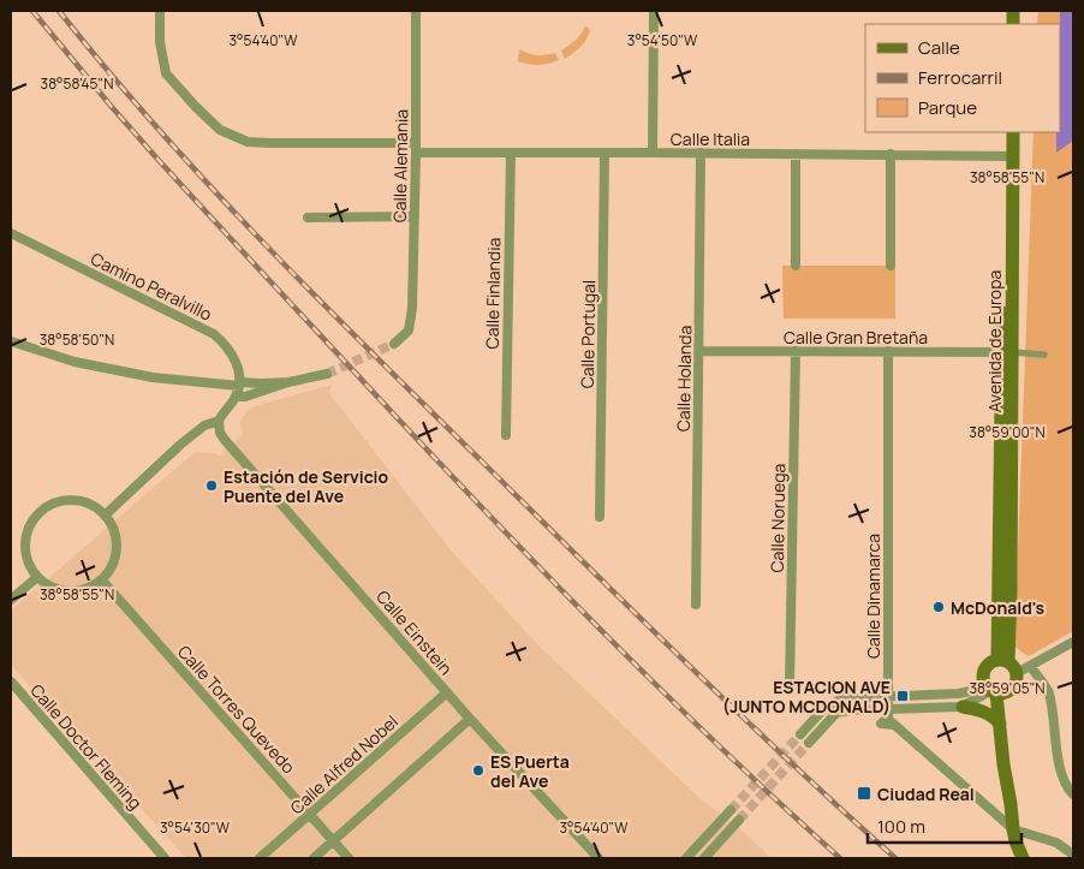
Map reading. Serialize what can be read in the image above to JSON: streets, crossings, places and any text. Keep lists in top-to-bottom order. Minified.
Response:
{"streets":{"main road":["Avenida de Europa"],"street":["Calle Italia","Calle Alemania","Camino Peralvillo","Calle Finlandia","Calle Portugal","Calle Gran Bretaña","Calle Holanda","Calle Noruega","Calle Dinamarca","Calle Einstein","Calle Torres Quevedo","Calle Doctor Fleming","Calle Alfred Nobel"]},"crossings":[["Calle Italia","Calle Alemania"],["Calle Italia","Calle Finlandia"],["Calle Italia","Calle Portugal"],["Calle Italia","Avenida de Europa"],["Calle Italia","Calle Holanda"],["Calle Gran Bretaña","Avenida de Europa"],["Calle Gran Bretaña","Calle Holanda"],["Calle Gran Bretaña","Calle Noruega"],["Calle Gran Bretaña","Calle Dinamarca"],["Calle Einstein","Calle Alfred Nobel"],["Calle Torres Quevedo","Calle Alfred Nobel"]],"places":{"other":["Estación de Servicio Puente del Ave","McDonald's","ES Puerta del Ave"],"transit":["ESTACION AVE (JUNTO MCDONALD)","Ciudad Real"]},"legend":["Calle","Ferrocarril","Parque"],"scale_bar":"100 m","coordinates":["3°54'40\"W","3°54'50\"W","38°58'45\"N","38°58'55\"N","38°58'50\"N","38°59'00\"N","38°59'05\"N","3°54'30\"W"]}
